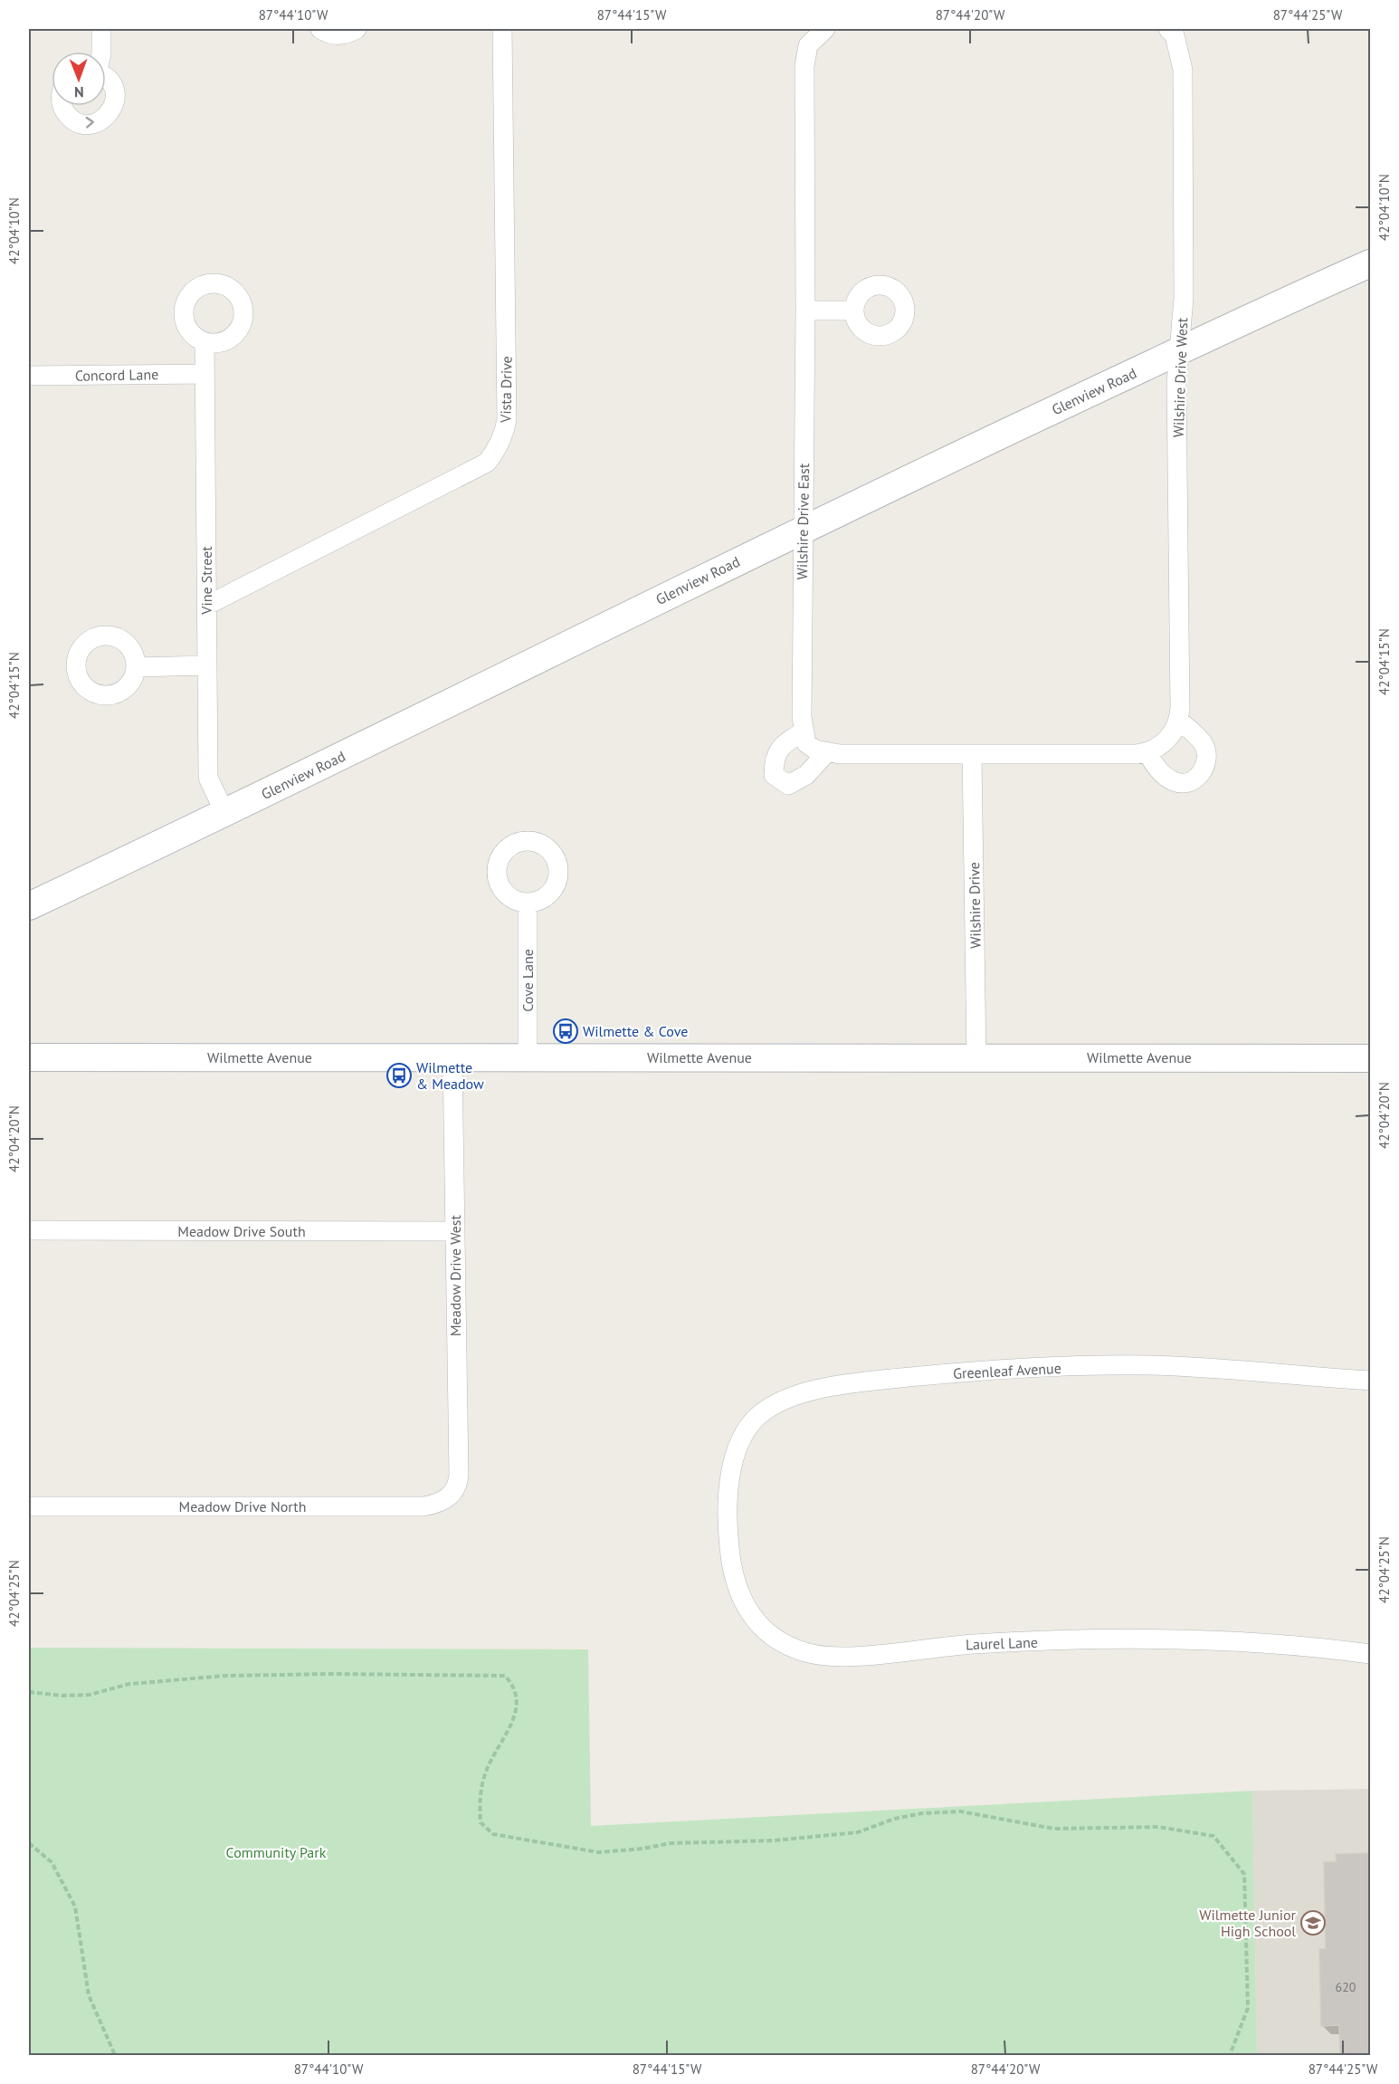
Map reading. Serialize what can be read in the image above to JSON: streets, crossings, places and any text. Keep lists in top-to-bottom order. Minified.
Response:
{"streets":{"main road":["Glenview Road","Wilmette Avenue"],"street":["Concord Lane","Wilshire Drive West","Vista Drive","Wilshire Drive East","Vine Street","Wilshire Drive","Cove Lane","Meadow Drive South","Meadow Drive West","Greenleaf Avenue","Meadow Drive North","Laurel Lane"]},"crossings":[["Concord Lane","Vine Street"],["Wilshire Drive West","Glenview Road"],["Vista Drive","Vine Street"],["Glenview Road","Wilshire Drive East"],["Glenview Road","Vine Street"],["Wilshire Drive","Wilmette Avenue"],["Cove Lane","Wilmette Avenue"],["Wilmette Avenue","Meadow Drive West"],["Meadow Drive South","Meadow Drive West"],["Meadow Drive West","Meadow Drive North"],["Greenleaf Avenue","Laurel Lane"]],"parks":["Community Park"],"places":{"bus stop":["Wilmette & Cove","Wilmette & Meadow"],"school or university":["Wilmette Junior High School"]},"house_numbers":["620"],"north":"bottom","coordinates":["87°44'10\"W","87°44'15\"W","87°44'20\"W","87°44'25\"W","42°04'10\"N","42°04'15\"N","42°04'20\"N","42°04'25\"N"]}
